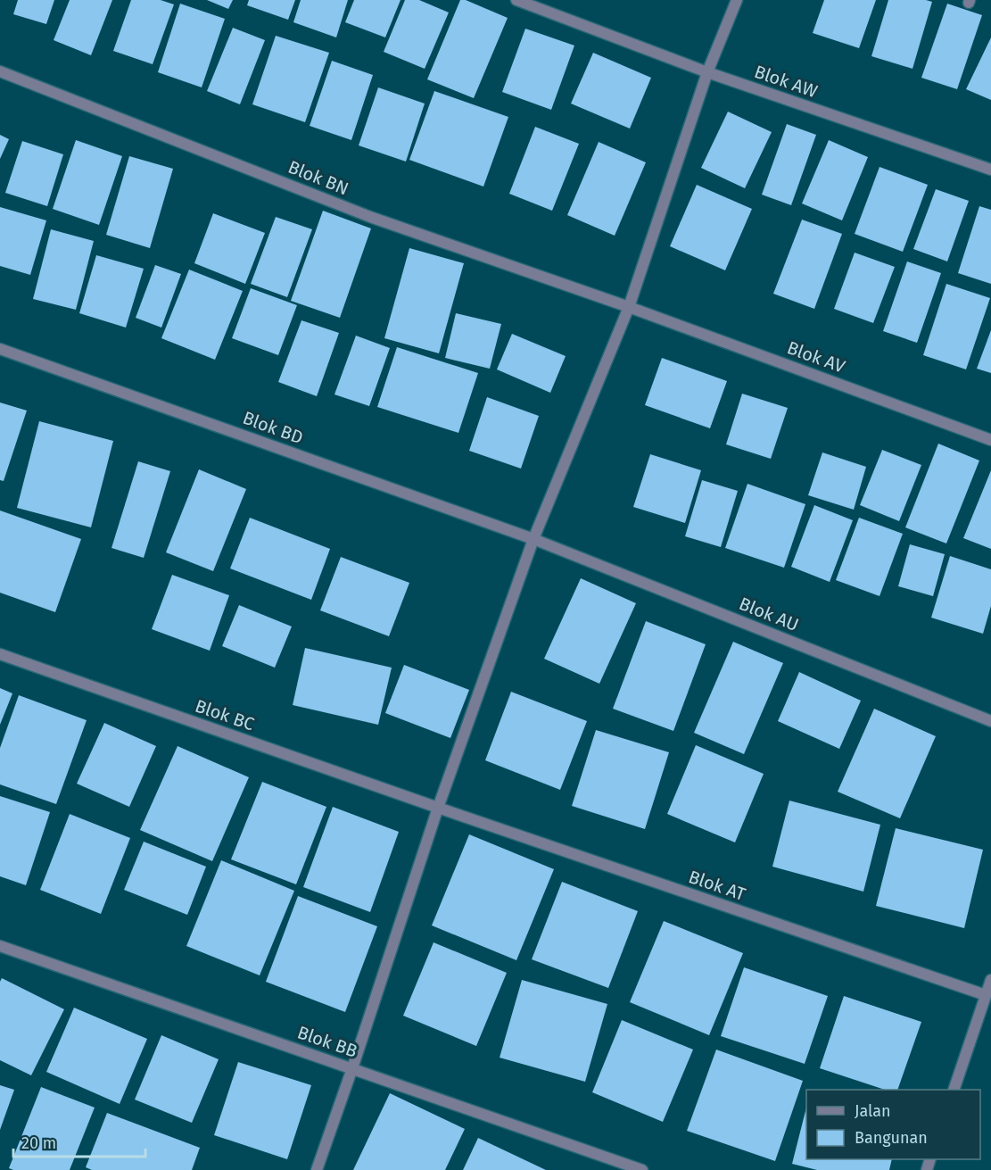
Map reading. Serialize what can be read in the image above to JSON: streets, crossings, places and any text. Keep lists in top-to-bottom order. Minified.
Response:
{"streets":{"street":["Blok AW","Blok BN","Blok AV","Blok BD","Blok AU","Blok BC","Blok AT","Blok BB"]},"crossings":[["Blok BN","Blok AV"],["Blok BD","Blok AU"],["Blok BC","Blok AT"]],"legend":["Jalan","Bangunan"],"scale_bar":"20 m"}
